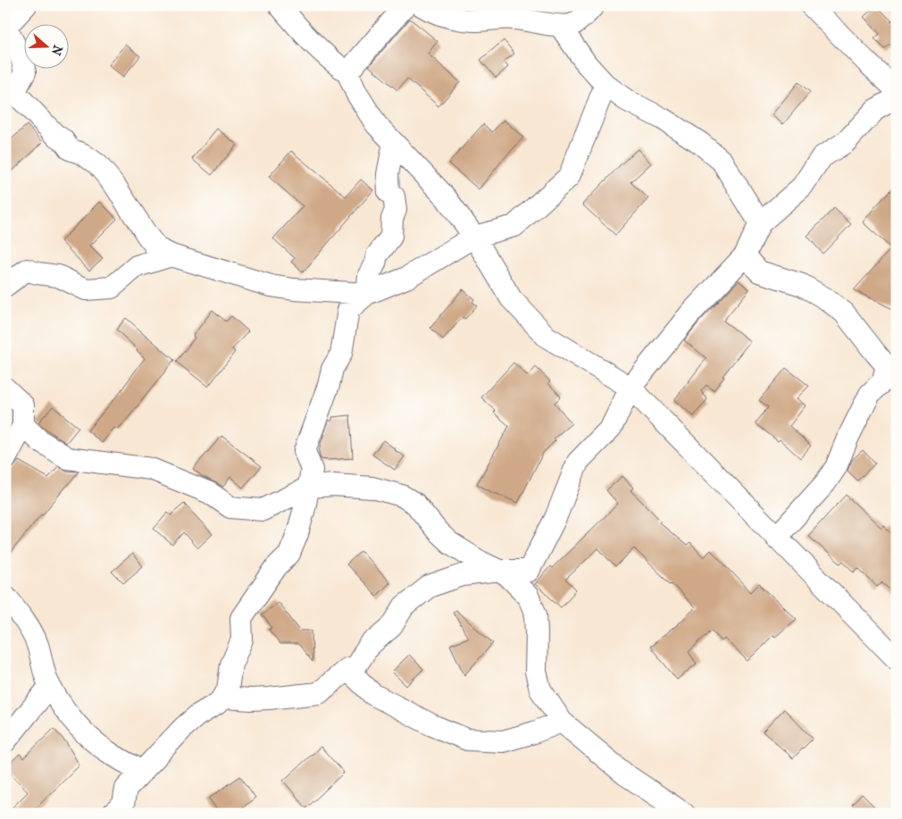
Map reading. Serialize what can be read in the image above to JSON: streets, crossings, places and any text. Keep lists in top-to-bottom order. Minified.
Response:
{"north":"right"}
